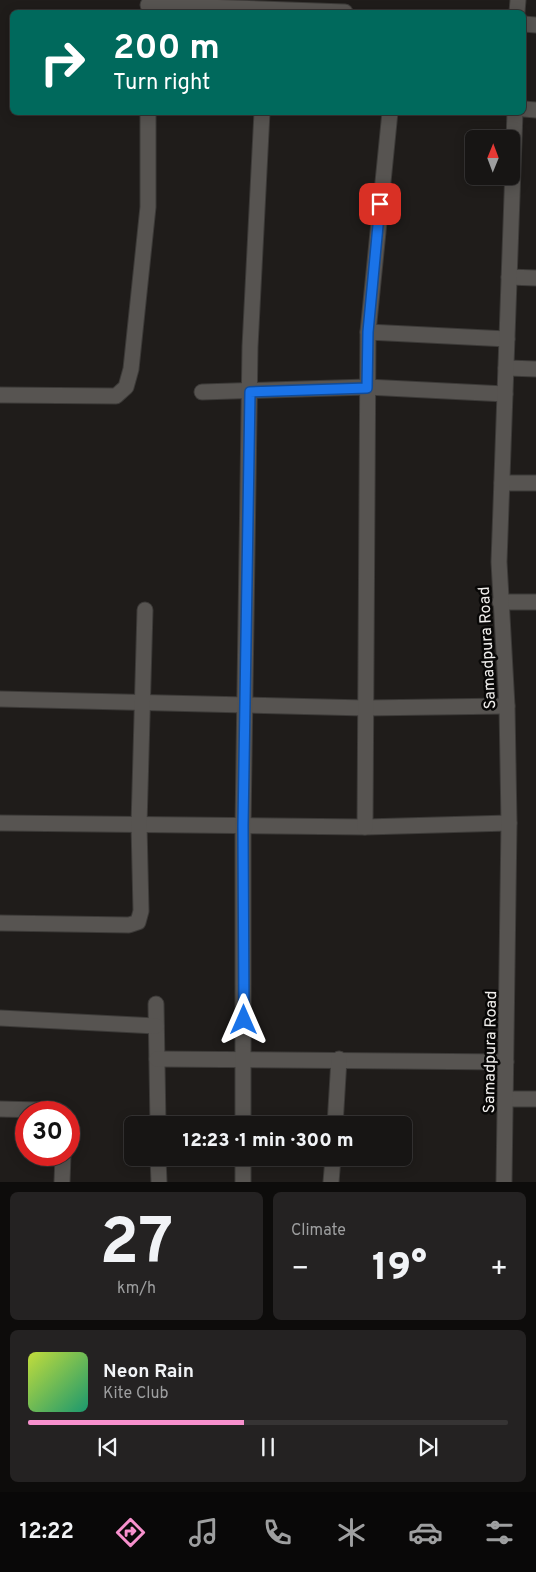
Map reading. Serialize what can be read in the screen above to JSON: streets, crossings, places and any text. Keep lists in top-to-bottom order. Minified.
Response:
{"streets":{"street":["Samadpura Road"]},"north":"top","page":{"turn":["200 m","Turn right"],"limit":"30","trip":"12:23 · 1 min · 300 m","tile":[["27","km/h"],"Climate"],"heat":["−","19°","+"],"song":["Neon Rain","Kite Club"],"tabs":"12:22"}}
